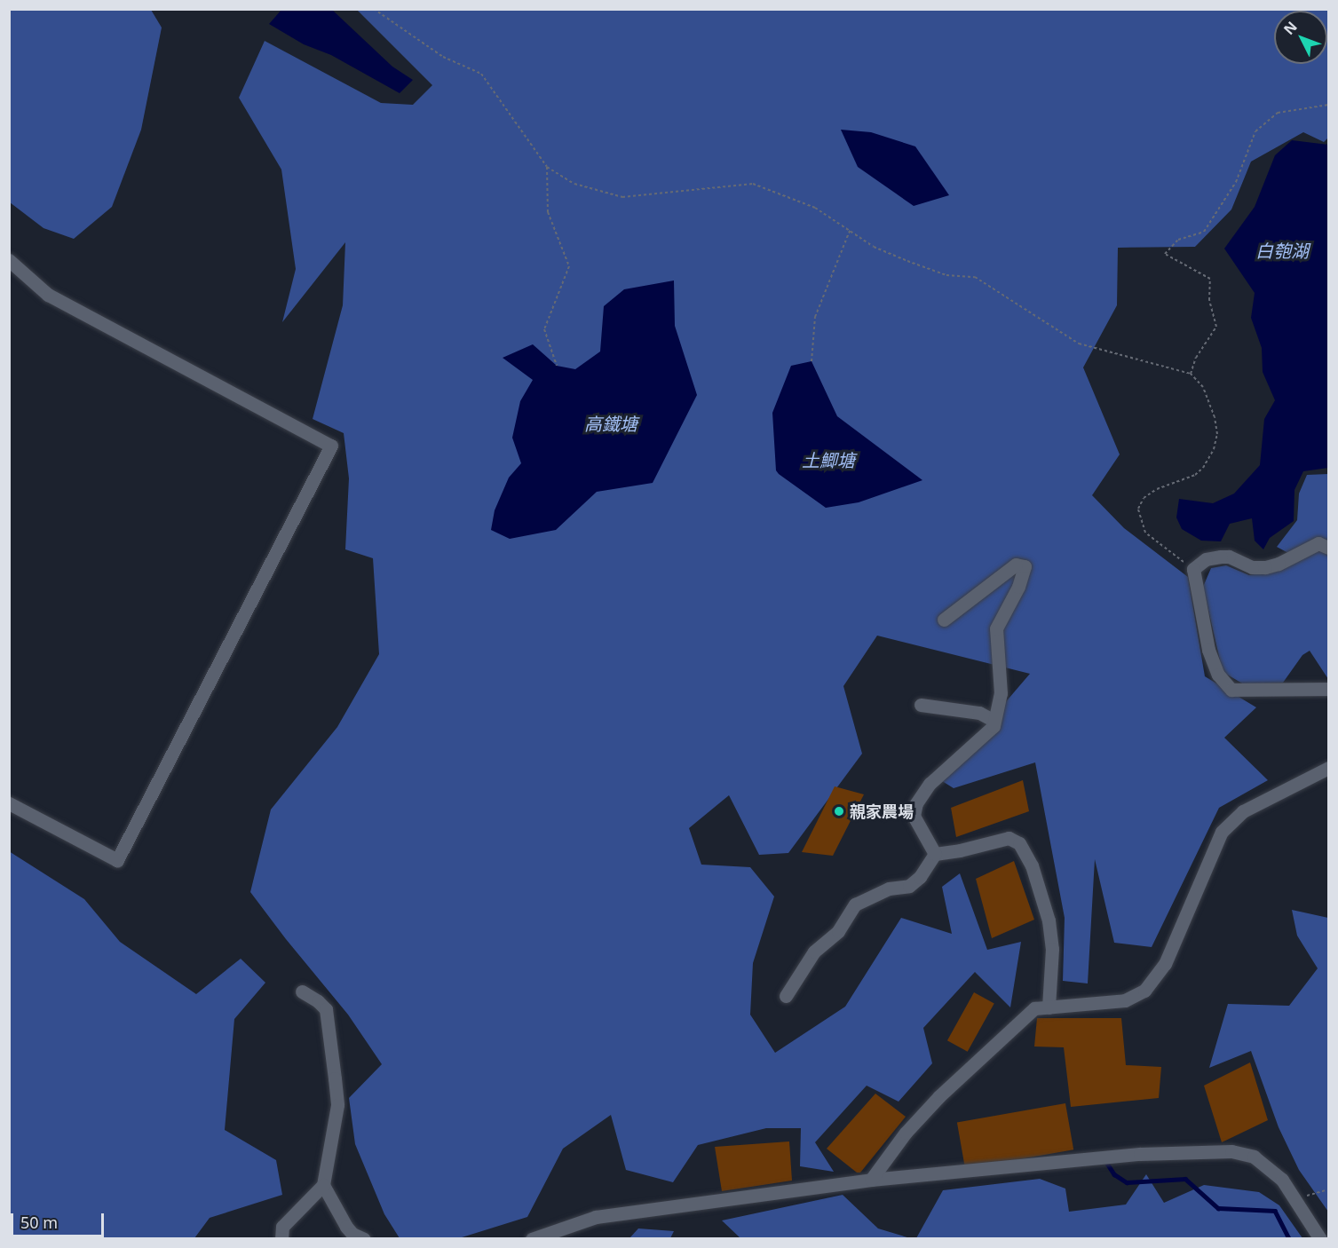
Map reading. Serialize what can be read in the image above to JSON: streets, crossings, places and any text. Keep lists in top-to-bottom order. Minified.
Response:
{"water":["白匏湖","高鐵塘","土鯽塘"],"places":["親家農場"],"scale_bar":"50 m","north":"top left"}
